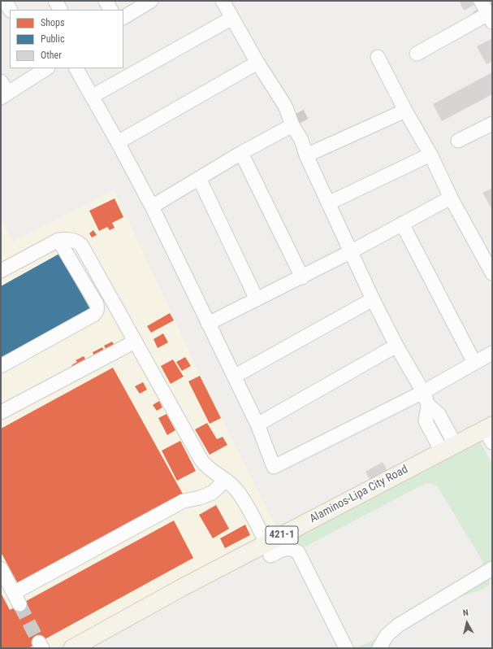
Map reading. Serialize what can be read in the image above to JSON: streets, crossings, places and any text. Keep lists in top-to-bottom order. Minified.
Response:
{"streets":{"main road":["Alaminos-Lipa City Road","421-1"]},"legend":["Shops","Public","Other"],"north":"top"}
